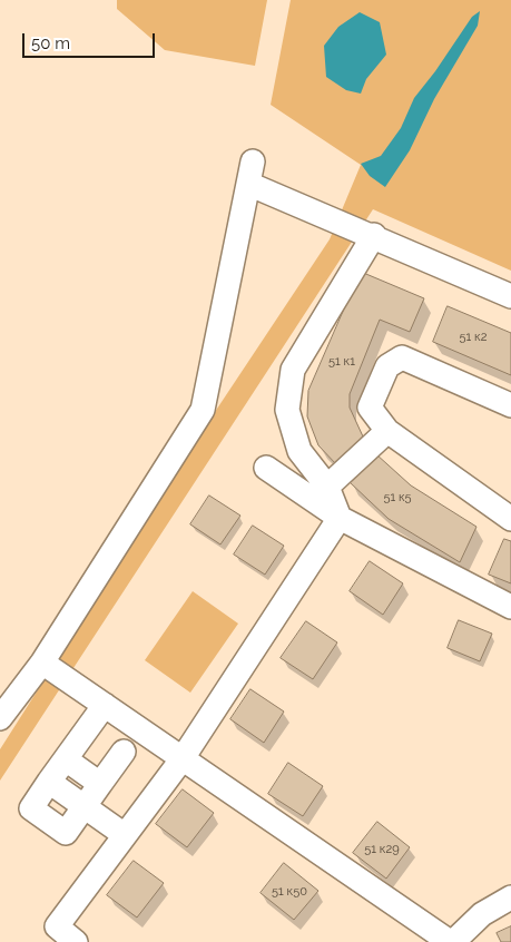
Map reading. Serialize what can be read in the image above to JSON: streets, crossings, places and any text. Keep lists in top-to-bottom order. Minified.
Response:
{"house_numbers":["51 к2","51 к1","51 к5","51 к29","51 к50"],"scale_bar":"50 m"}
